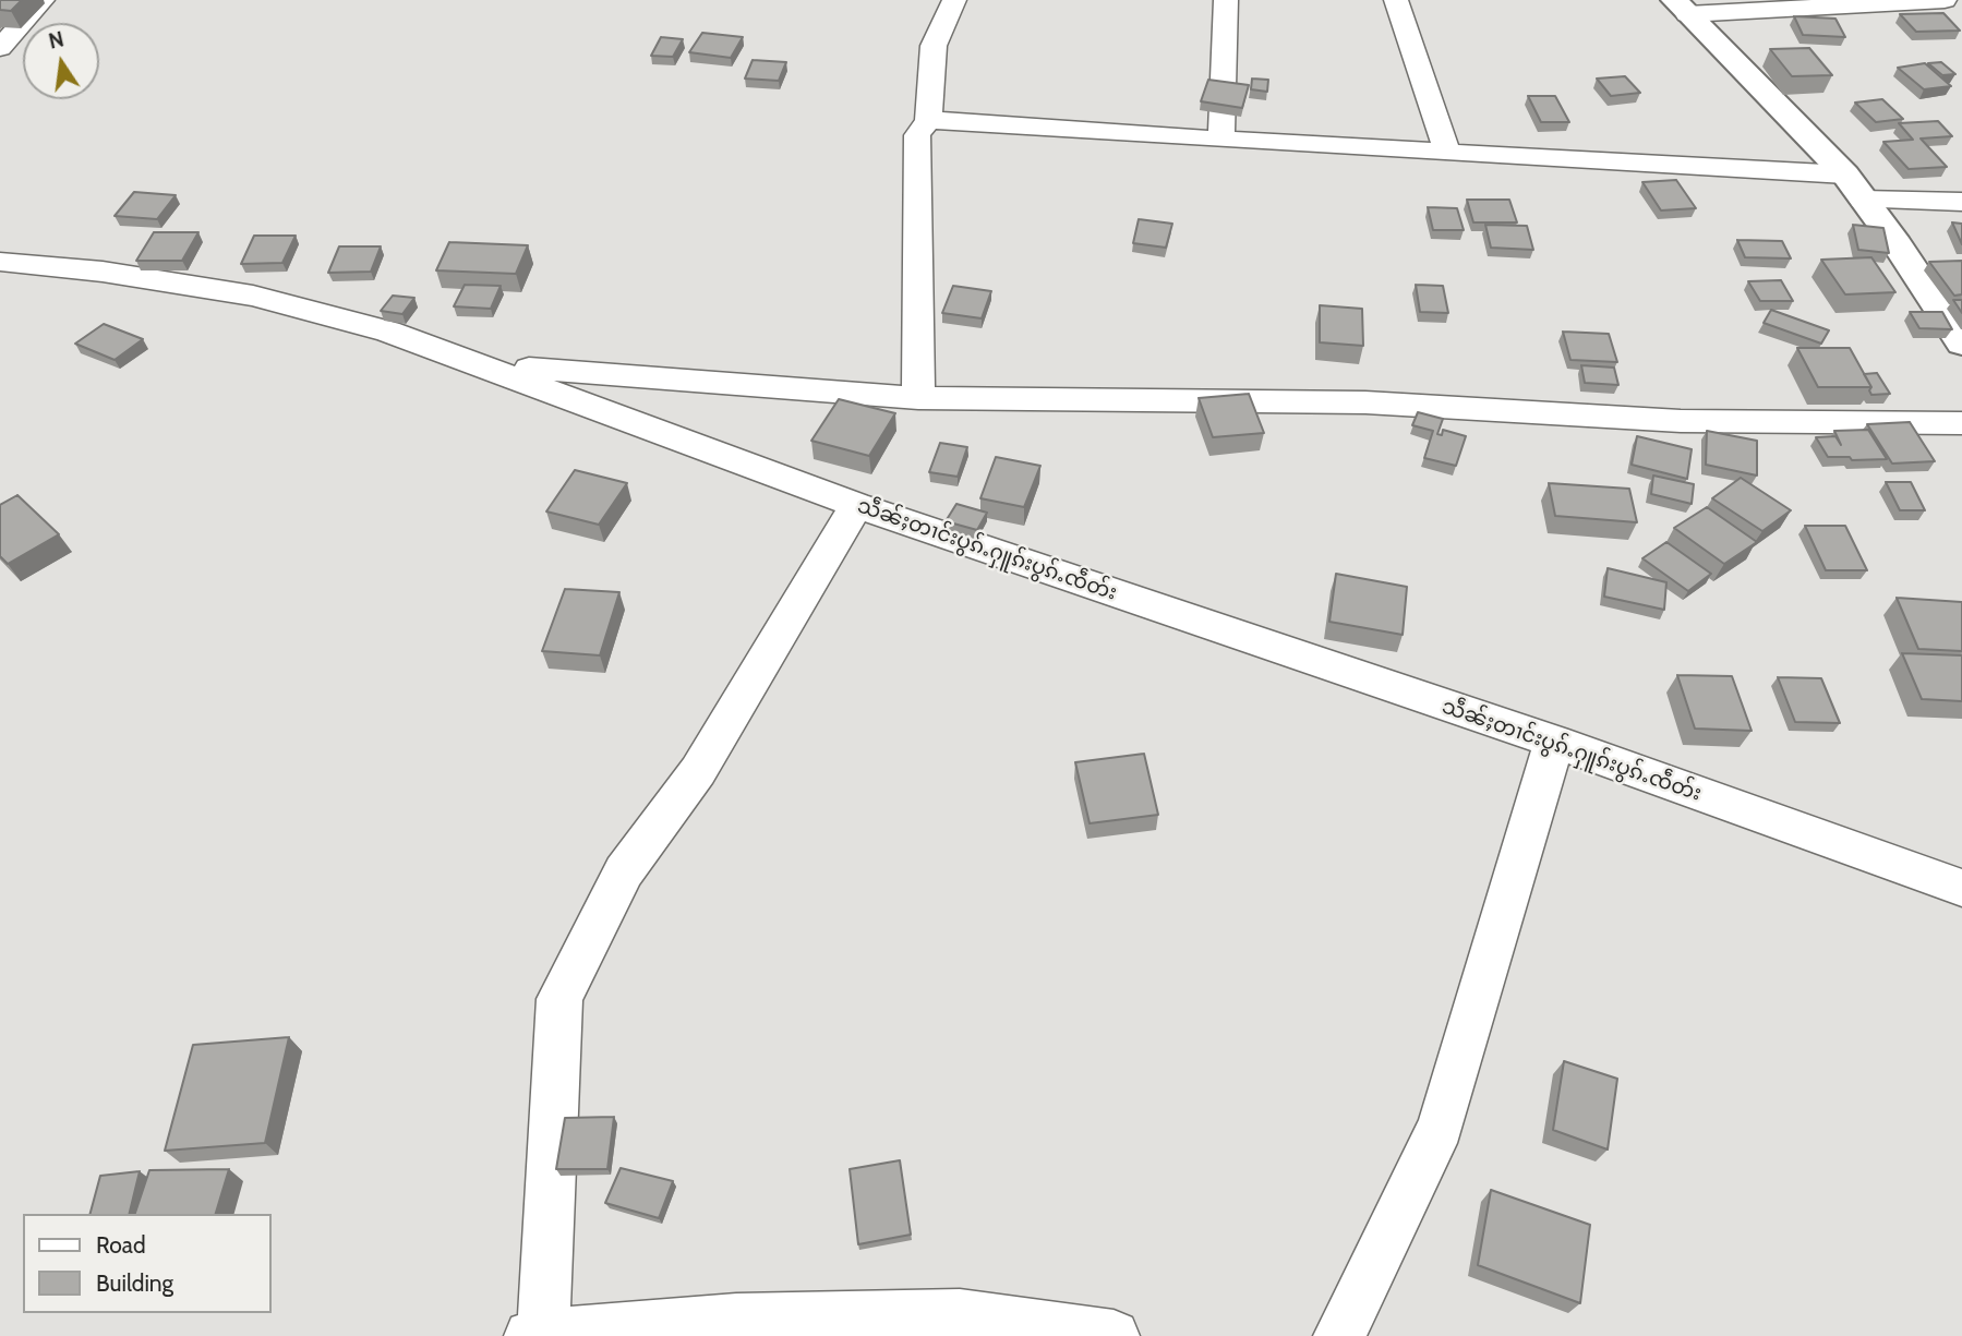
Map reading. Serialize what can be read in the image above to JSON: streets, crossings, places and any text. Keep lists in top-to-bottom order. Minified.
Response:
{"streets":{"street":["သဵၼ်ႈတၢင်းပွၵ်ႉႁူၵ်းပွၵ်ႉၸဵတ်း"]},"legend":["Road","Building"],"north":"top"}
